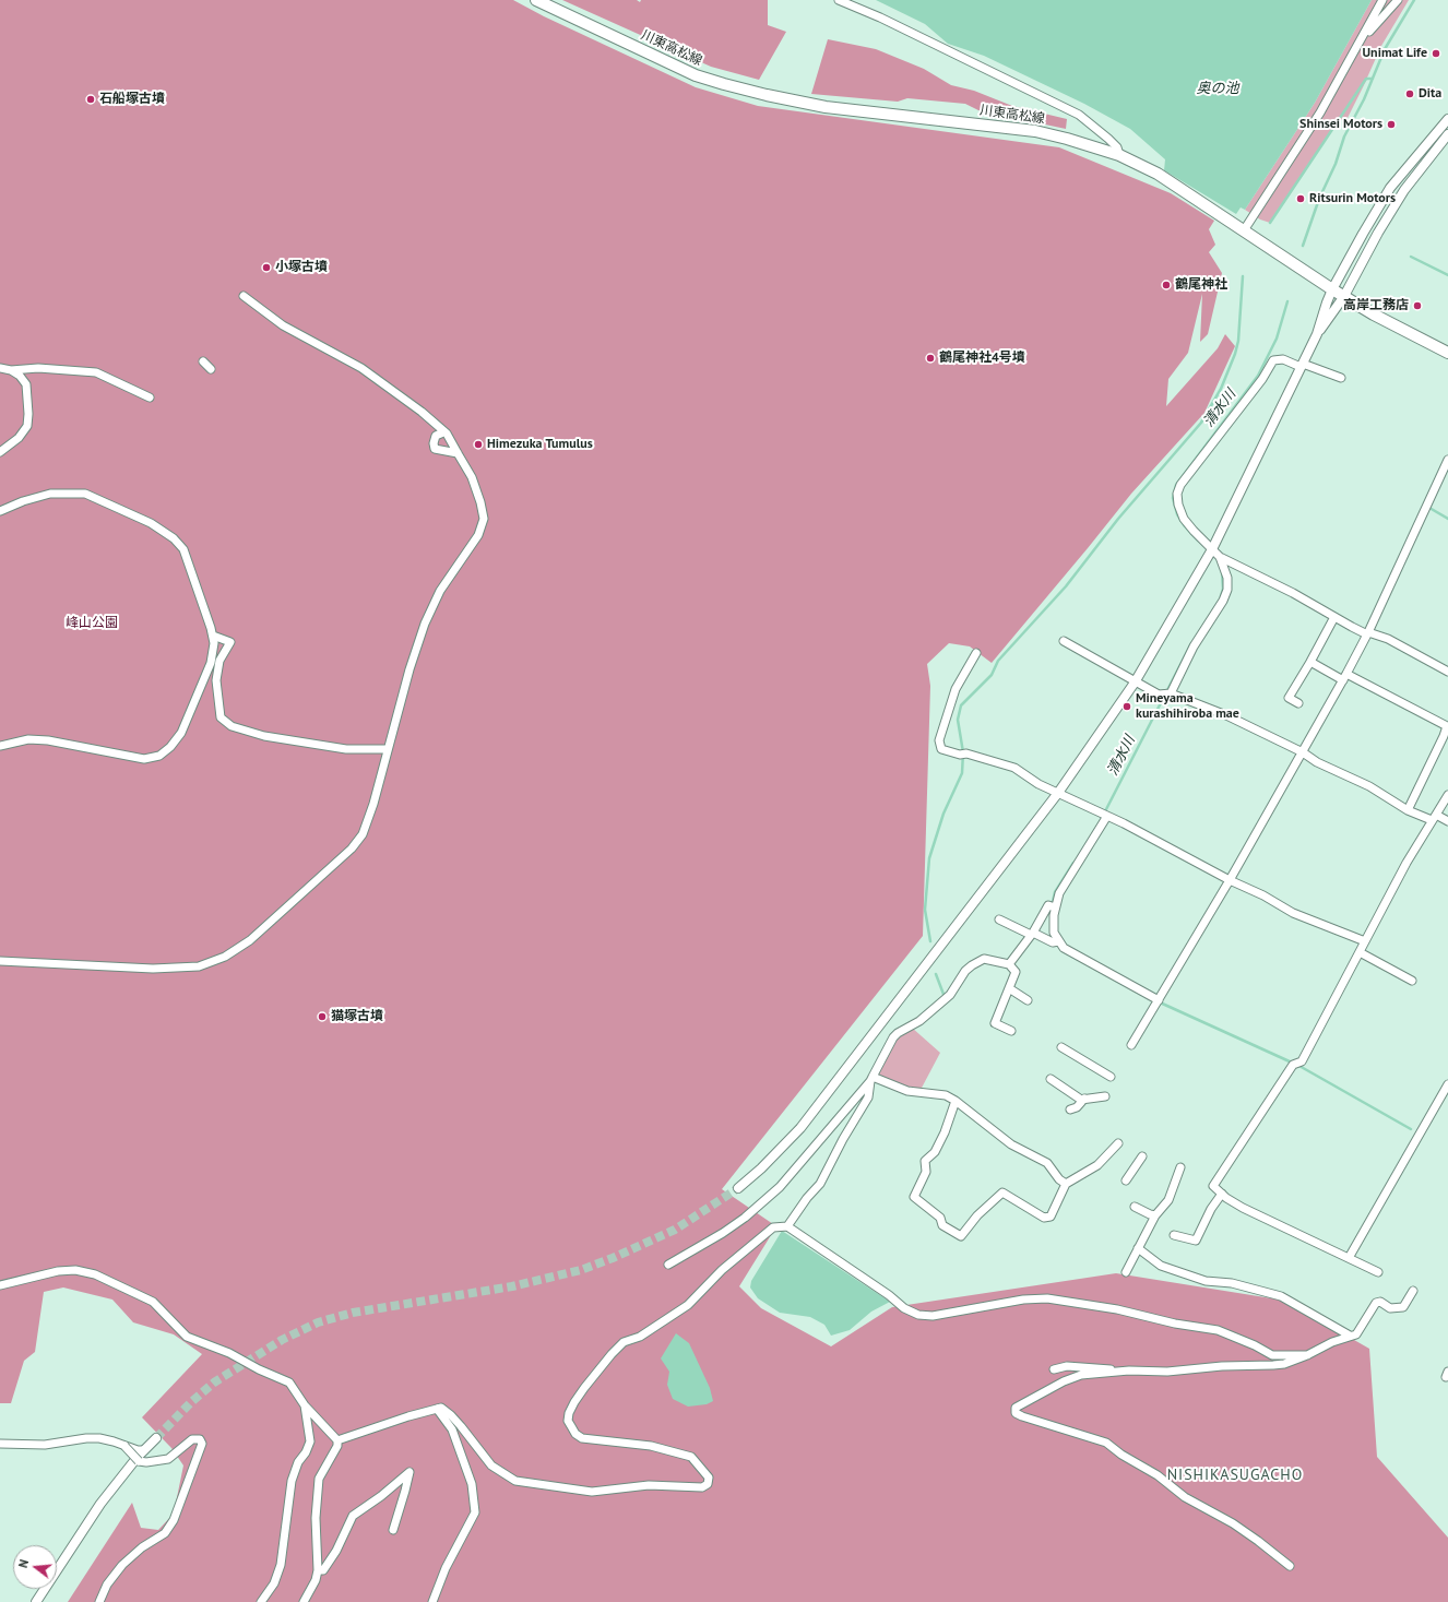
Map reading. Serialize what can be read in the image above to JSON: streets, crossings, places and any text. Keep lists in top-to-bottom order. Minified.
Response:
{"streets":{"main road":["川東高松線"]},"districts":["NISHIKASUGACHO"],"water":["奥の池","清水川"],"parks":["峰山公園"],"places":["Unimat Life","Dita","石船塚古墳","Shinsei Motors","Ritsurin Motors","小塚古墳","鶴尾神社","高岸工務店","鶴尾神社4号墳","Himezuka Tumulus","Mineyama kurashihiroba mae","猫塚古墳"],"north":"left"}
